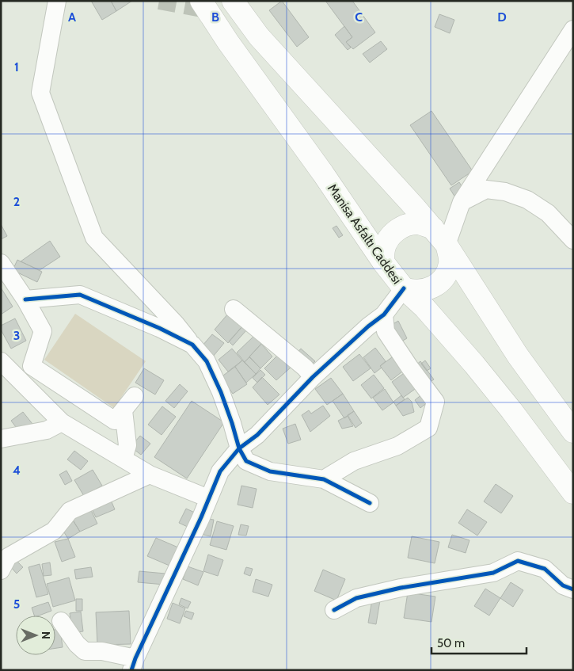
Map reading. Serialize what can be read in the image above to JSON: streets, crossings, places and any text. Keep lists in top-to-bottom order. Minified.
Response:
{"streets":{"highway":["Manisa Asfaltı Caddesi"]},"scale_bar":"50 m","north":"right","grid":{"columns":["A","B","C","D"],"rows":["1","2","3","4","5"]}}
